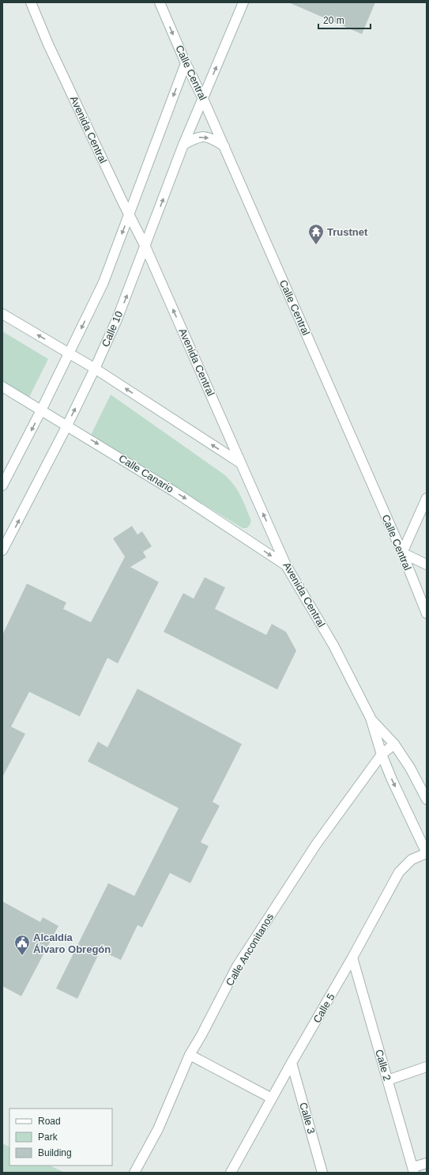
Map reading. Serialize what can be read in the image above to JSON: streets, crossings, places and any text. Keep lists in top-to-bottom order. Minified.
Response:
{"streets":{"street":["Calle Central","Avenida Central","Calle 10","Calle Canario","Calle Anconitanos","Calle 5","Calle 2","Calle 3"]},"crossings":[["Calle Central","Calle 10"],["Avenida Central","Calle 10"],["Avenida Central","Calle Canario"],["Avenida Central","Calle Anconitanos"],["Avenida Central","Calle 5"],["Calle 10","Calle Canario"],["Calle 5","Calle 2"],["Calle 5","Calle 3"]],"places":{"temple":["Trustnet"],"public building":["Alcaldía Álvaro Obregón"]},"legend":["Road","Park","Building"],"scale_bar":"20 m"}
